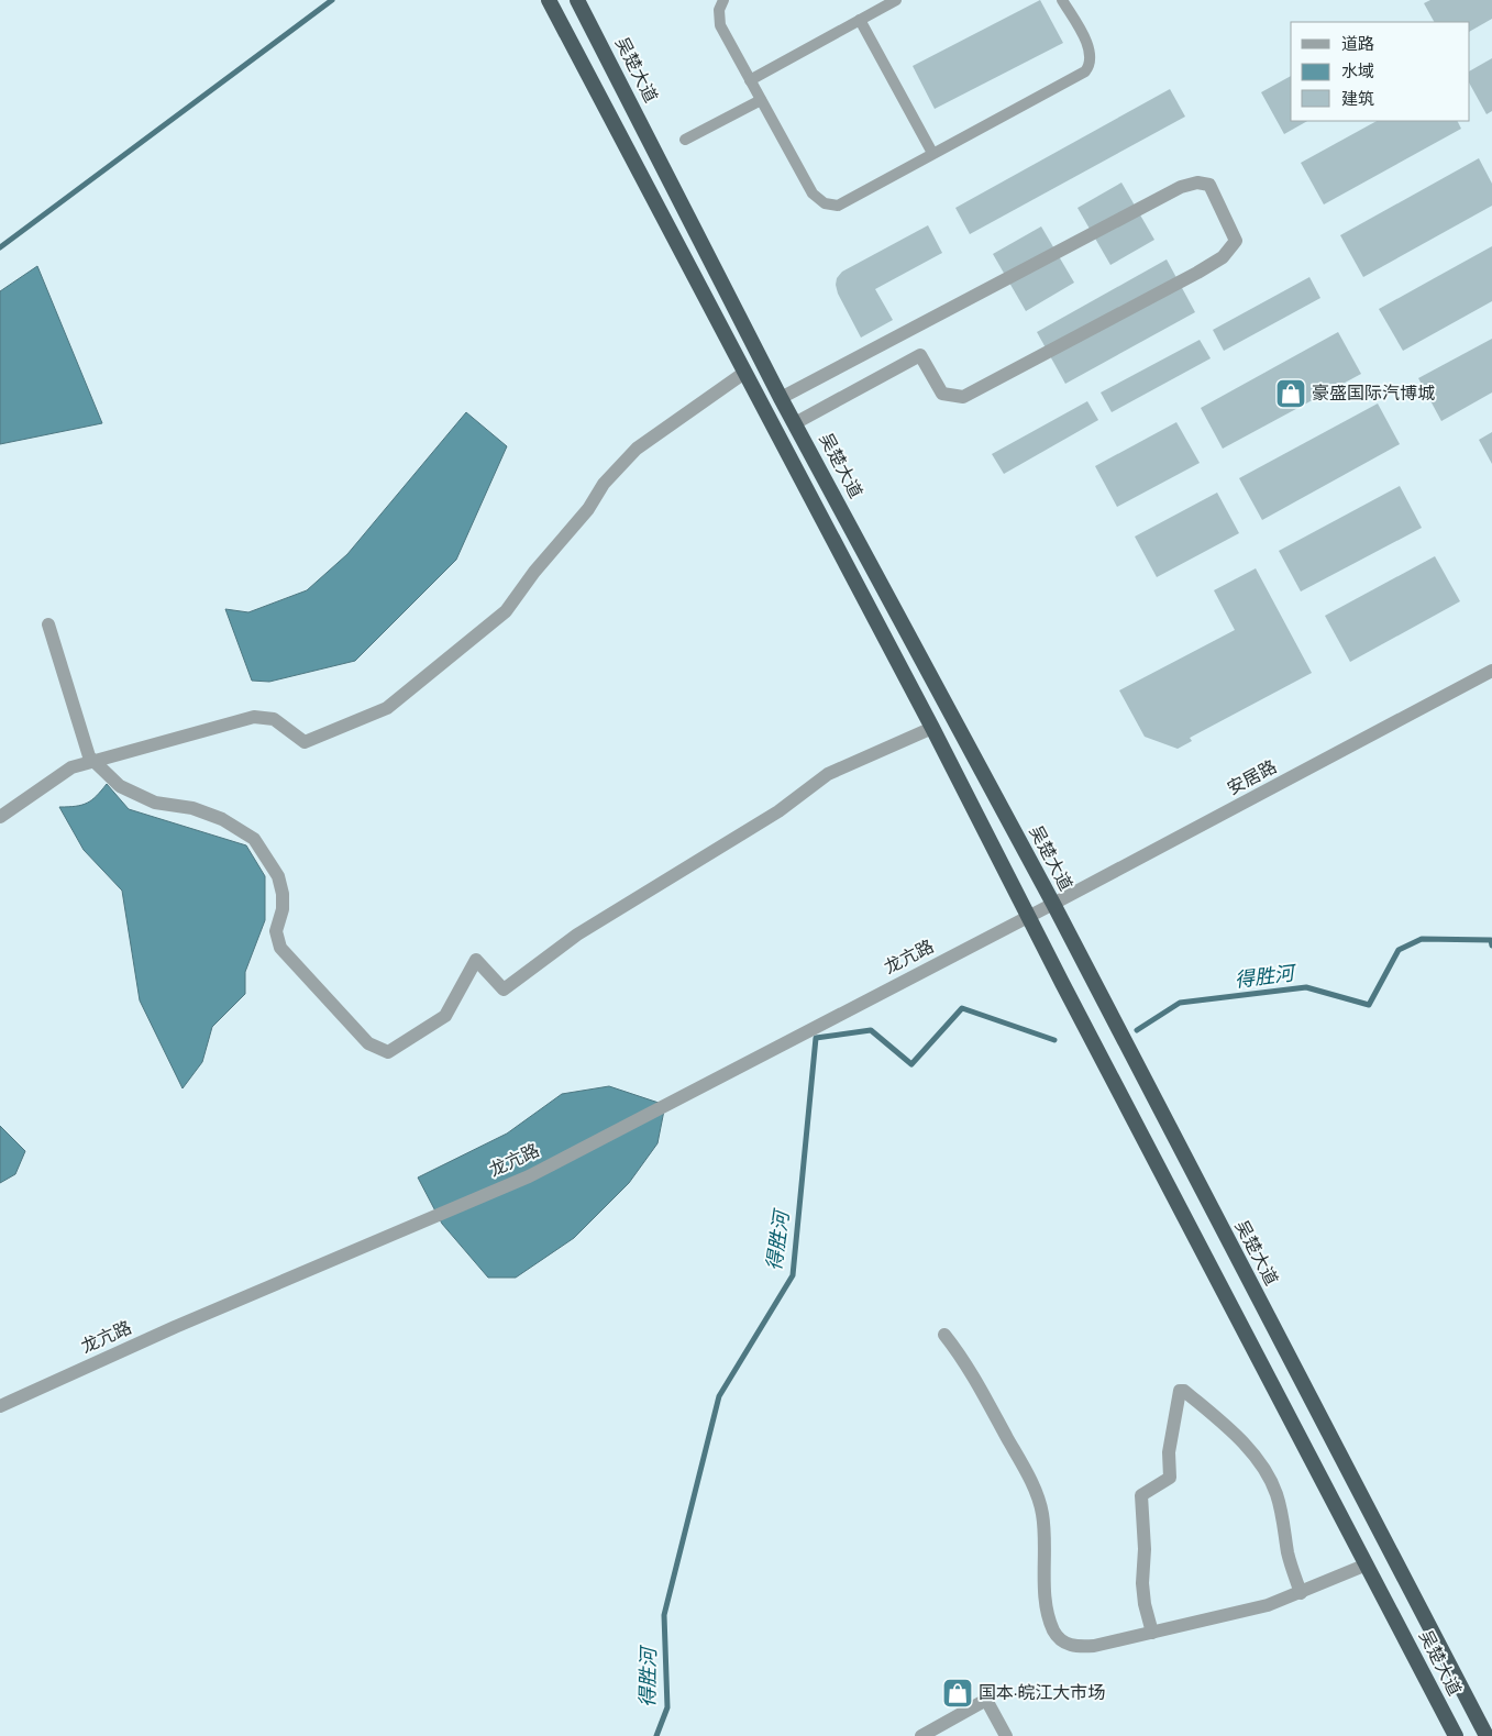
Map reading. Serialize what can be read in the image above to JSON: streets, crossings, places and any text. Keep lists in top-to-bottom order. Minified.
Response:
{"streets":{"highway":["吴楚大道"],"street":["安居路","龙亢路"]},"crossings":[["吴楚大道","安居路"],["吴楚大道","龙亢路"],["安居路","龙亢路"]],"water":["得胜河"],"places":{"shop":["豪盛国际汽博城","国本·皖江大市场"]},"legend":["道路","水域","建筑"]}
